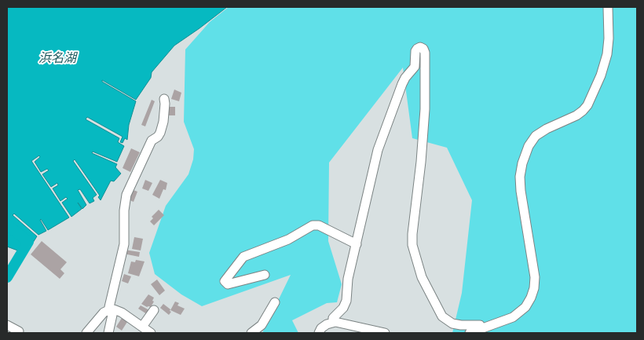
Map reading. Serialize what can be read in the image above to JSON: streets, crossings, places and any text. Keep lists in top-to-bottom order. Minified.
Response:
{"water":["浜名湖"]}
